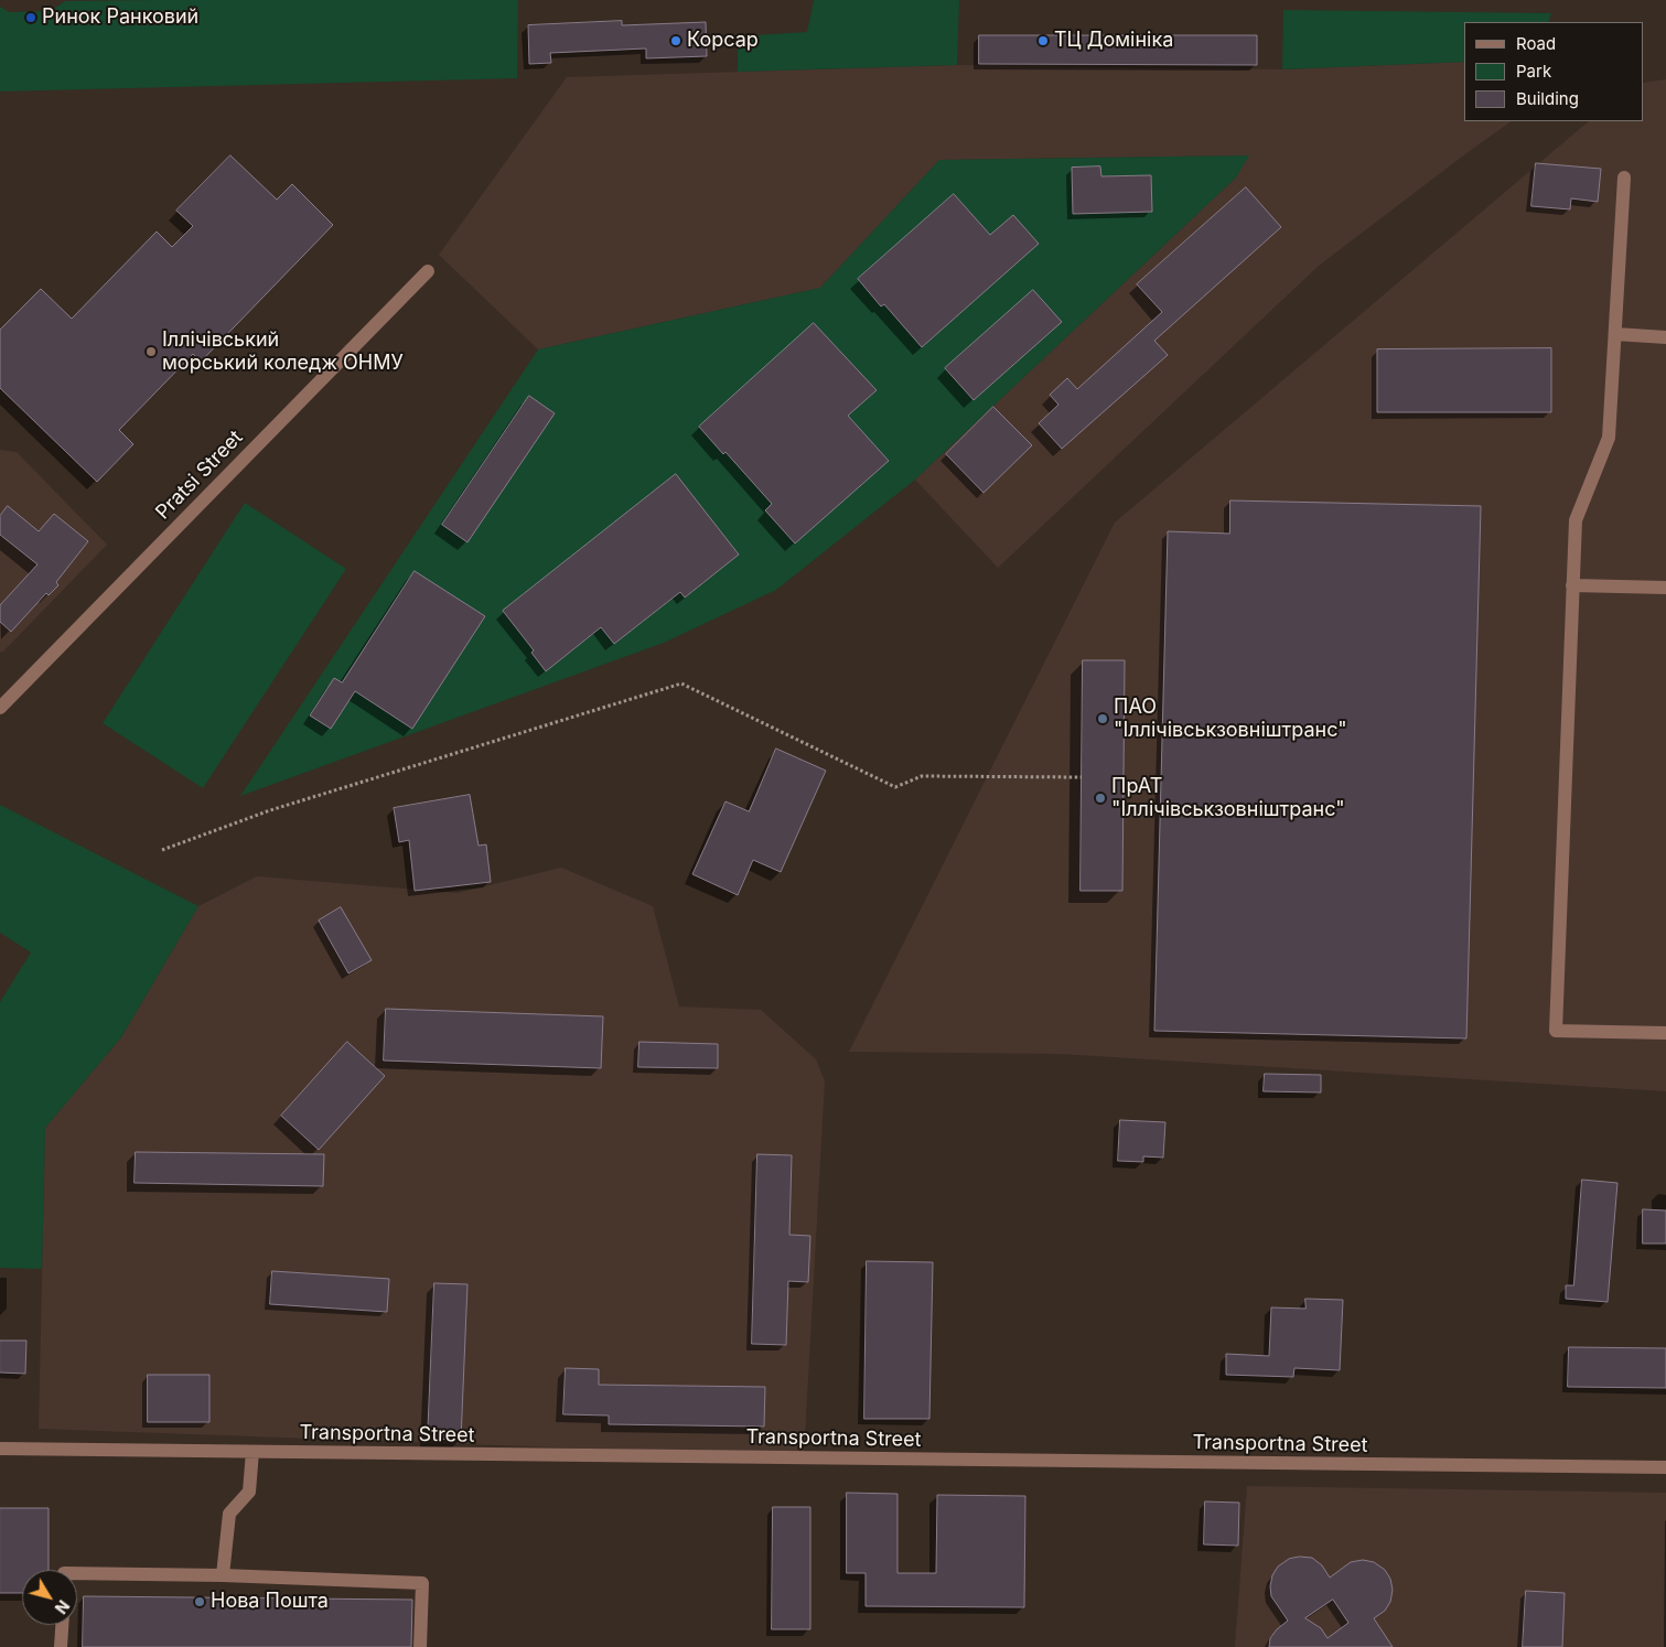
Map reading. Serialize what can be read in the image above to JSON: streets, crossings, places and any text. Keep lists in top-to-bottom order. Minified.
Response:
{"streets":{"street":["Pratsi Street","Transportna Street"]},"places":["Ринок Ранковий","Корсар","ТЦ Домініка","Іллічівський морський коледж ОНМУ","ПАО \"Іллічівськзовніштранс\"","ПрАТ \"Іллічівськзовніштранс\"","Нова Пошта"],"legend":["Road","Park","Building"],"north":"bottom right"}
